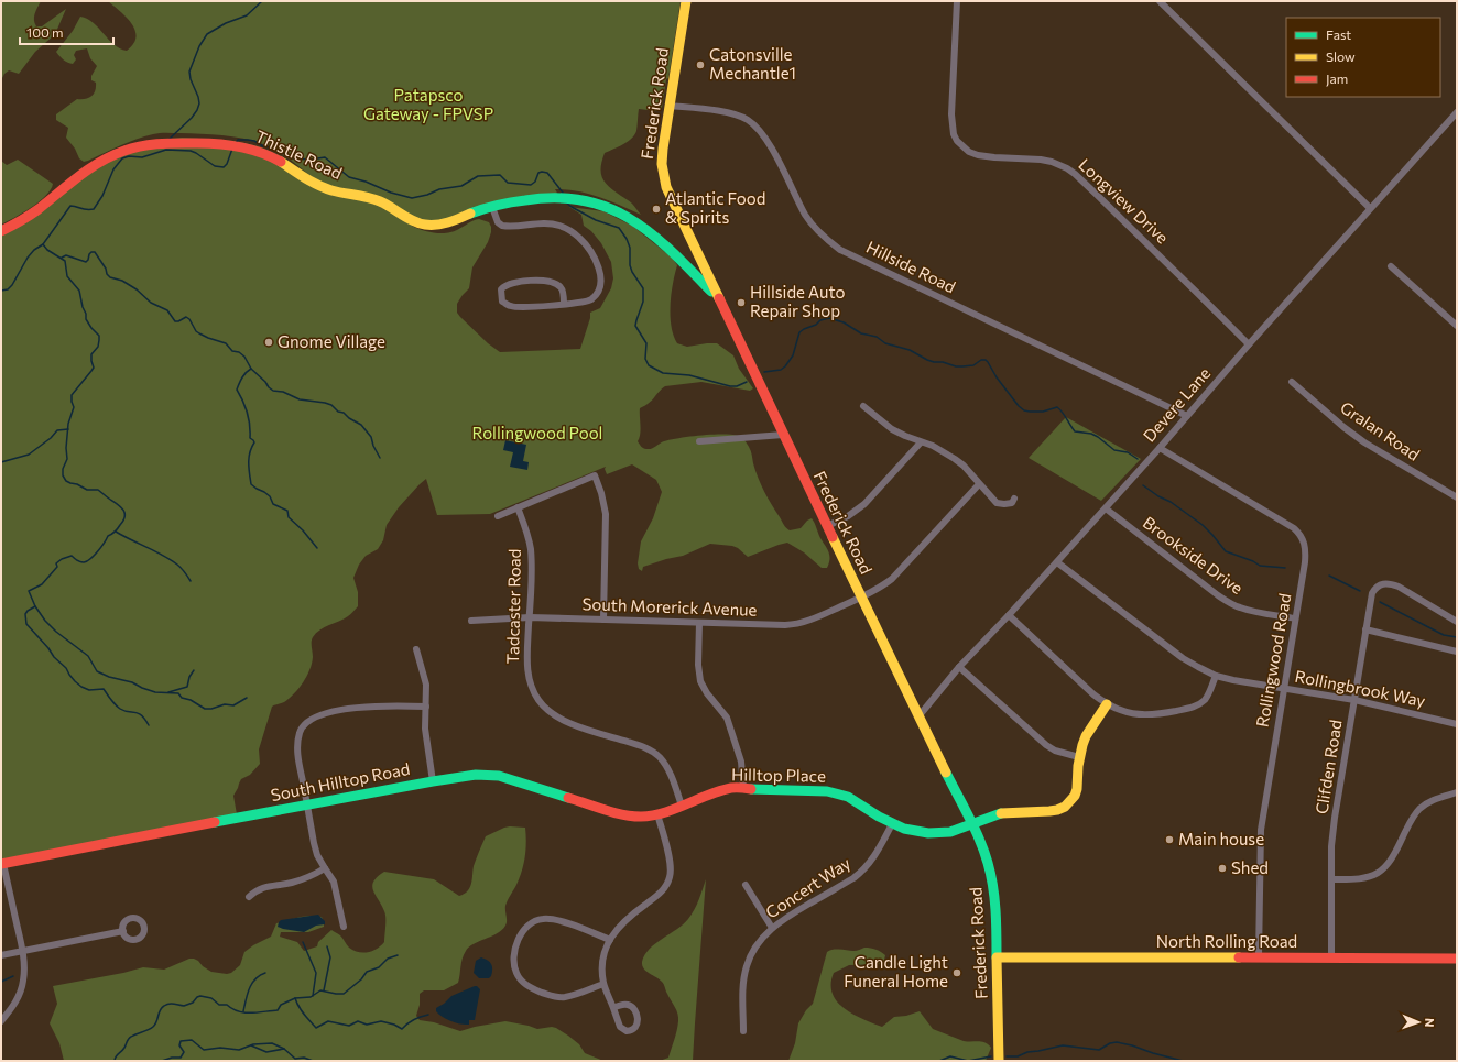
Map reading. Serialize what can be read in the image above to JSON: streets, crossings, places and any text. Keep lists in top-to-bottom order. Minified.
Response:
{"streets":{"street":["Frederick Road","Thistle Road","Longview Drive","Hillside Road","Devere Lane","Gralan Road","Brookside Drive","Tadcaster Road","South Morerick Avenue","Rollingwood Road","Rollingbrook Way","Clifden Road","Hilltop Place","South Hilltop Road","Concert Way","North Rolling Road"]},"crossings":[["Frederick Road","Thistle Road"],["Frederick Road","Hillside Road"],["Frederick Road","Devere Lane"],["Frederick Road","South Morerick Avenue"],["Frederick Road","Hilltop Place"],["Frederick Road","North Rolling Road"],["Longview Drive","Devere Lane"],["Hillside Road","Devere Lane"],["Devere Lane","Brookside Drive"],["Devere Lane","Rollingwood Road"],["Devere Lane","Rollingbrook Way"],["Brookside Drive","Rollingwood Road"],["Tadcaster Road","South Morerick Avenue"],["Tadcaster Road","Hilltop Place"],["Tadcaster Road","South Hilltop Road"],["Rollingwood Road","Rollingbrook Way"],["Rollingwood Road","North Rolling Road"],["Rollingbrook Way","Clifden Road"],["Clifden Road","North Rolling Road"],["Hilltop Place","South Hilltop Road"],["Hilltop Place","Concert Way"]],"parks":["Patapsco Gateway - FPVSP","Rollingwood Pool"],"places":["Catonsville Mechantle1","Atlantic Food & Spirits","Hillside Auto Repair Shop","Gnome Village","Main house","Shed","Candle Light Funeral Home"],"legend":["Fast","Slow","Jam"],"scale_bar":"100 m","north":"right"}
